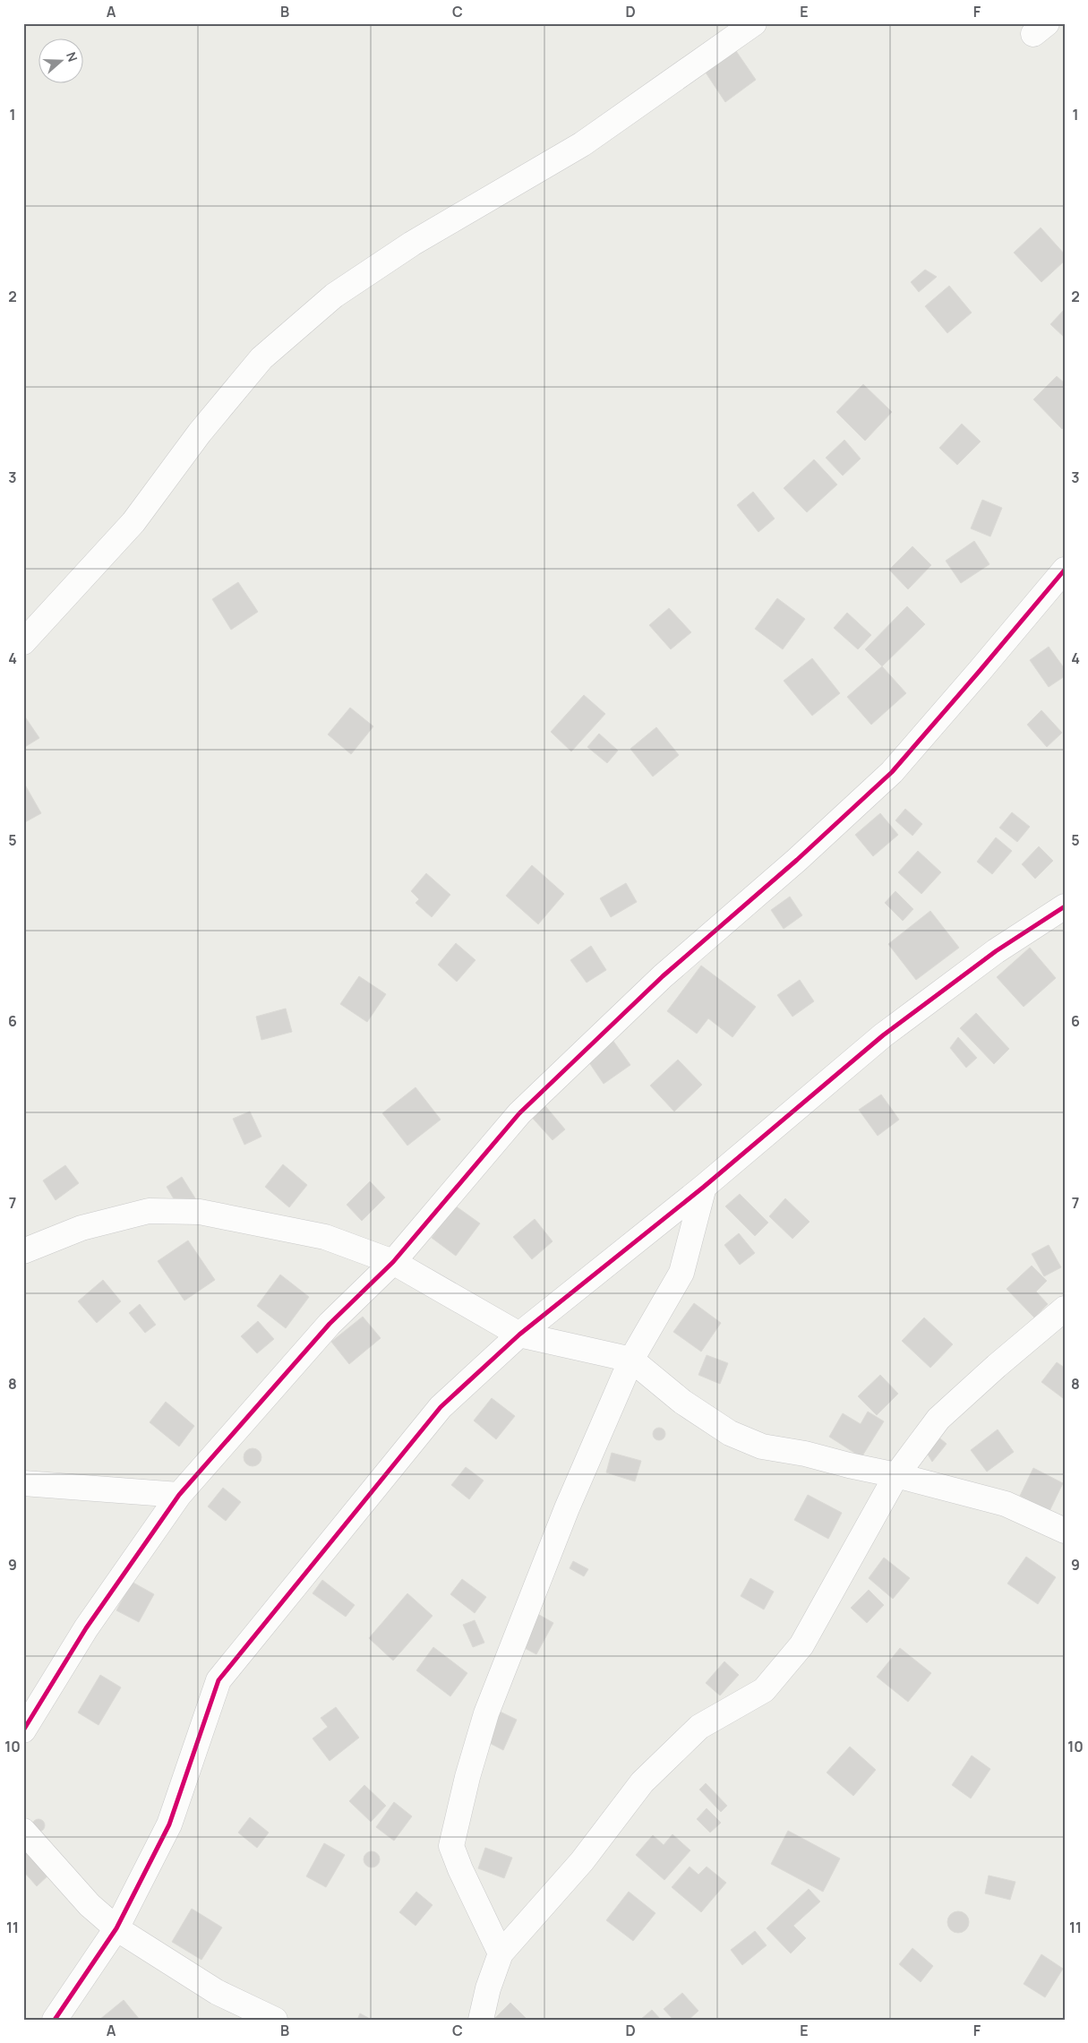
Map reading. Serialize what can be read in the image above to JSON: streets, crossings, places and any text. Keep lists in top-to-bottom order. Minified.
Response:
{"north":"right","grid":{"columns":["A","B","C","D","E","F"],"rows":["1","2","3","4","5","6","7","8","9","10","11"]}}
